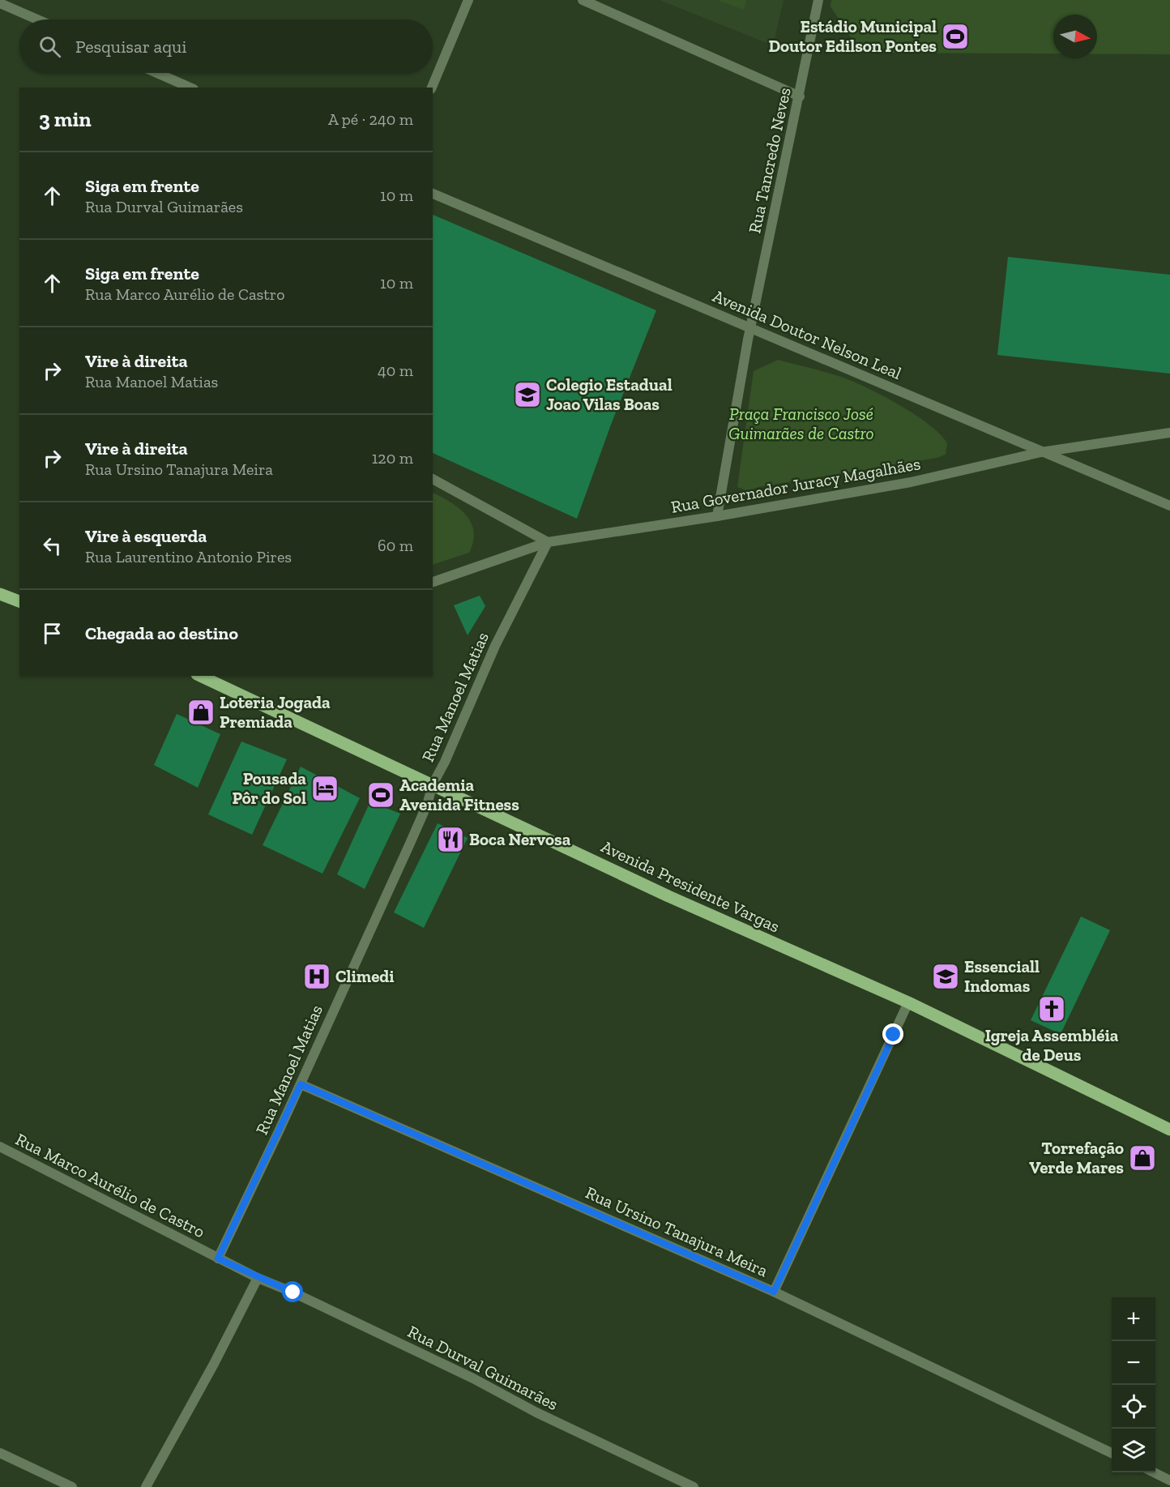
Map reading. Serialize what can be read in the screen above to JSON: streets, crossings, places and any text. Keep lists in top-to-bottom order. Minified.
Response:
{"streets":{"main road":["Avenida Presidente Vargas"],"street":["Rua Tancredo Neves","Avenida Doutor Nelson Leal","Rua Governador Juracy Magalhães","Rua Manoel Matias","Rua Marco Aurélio de Castro","Rua Ursino Tanajura Meira","Rua Durval Guimarães"]},"crossings":[["Rua Tancredo Neves","Avenida Doutor Nelson Leal"],["Rua Tancredo Neves","Rua Governador Juracy Magalhães"],["Avenida Doutor Nelson Leal","Rua Governador Juracy Magalhães"],["Rua Governador Juracy Magalhães","Rua Manoel Matias"],["Rua Manoel Matias","Avenida Presidente Vargas"],["Rua Manoel Matias","Rua Marco Aurélio de Castro"],["Rua Manoel Matias","Rua Ursino Tanajura Meira"],["Rua Marco Aurélio de Castro","Rua Durval Guimarães"]],"parks":["Praça Francisco José Guimarães de Castro"],"places":{"sports":["Estádio Municipal Doutor Edilson Pontes","Academia Avenida Fitness"],"school or university":["Colegio Estadual Joao Vilas Boas","Essenciall Indomas"],"shop":["Loteria Jogada Premiada","Torrefação Verde Mares"],"hotel":["Pousada Pôr do Sol"],"restaurant":["Boca Nervosa"],"hospital":["Climedi"],"church":["Igreja Assembléia de Deus"]},"north":"right","page":{"search":"Pesquisar aqui","heading":["3 min","A pé · 240 m"],"list":[["Siga em frente","Rua Durval Guimarães","10 m"],["Siga em frente","Rua Marco Aurélio de Castro","10 m"],["Vire à direita","Rua Manoel Matias","40 m"],["Vire à direita","Rua Ursino Tanajura Meira","120 m"],["Vire à esquerda","Rua Laurentino Antonio Pires","60 m"],"Chegada ao destino"],"map_buttons":["+","−"]}}
